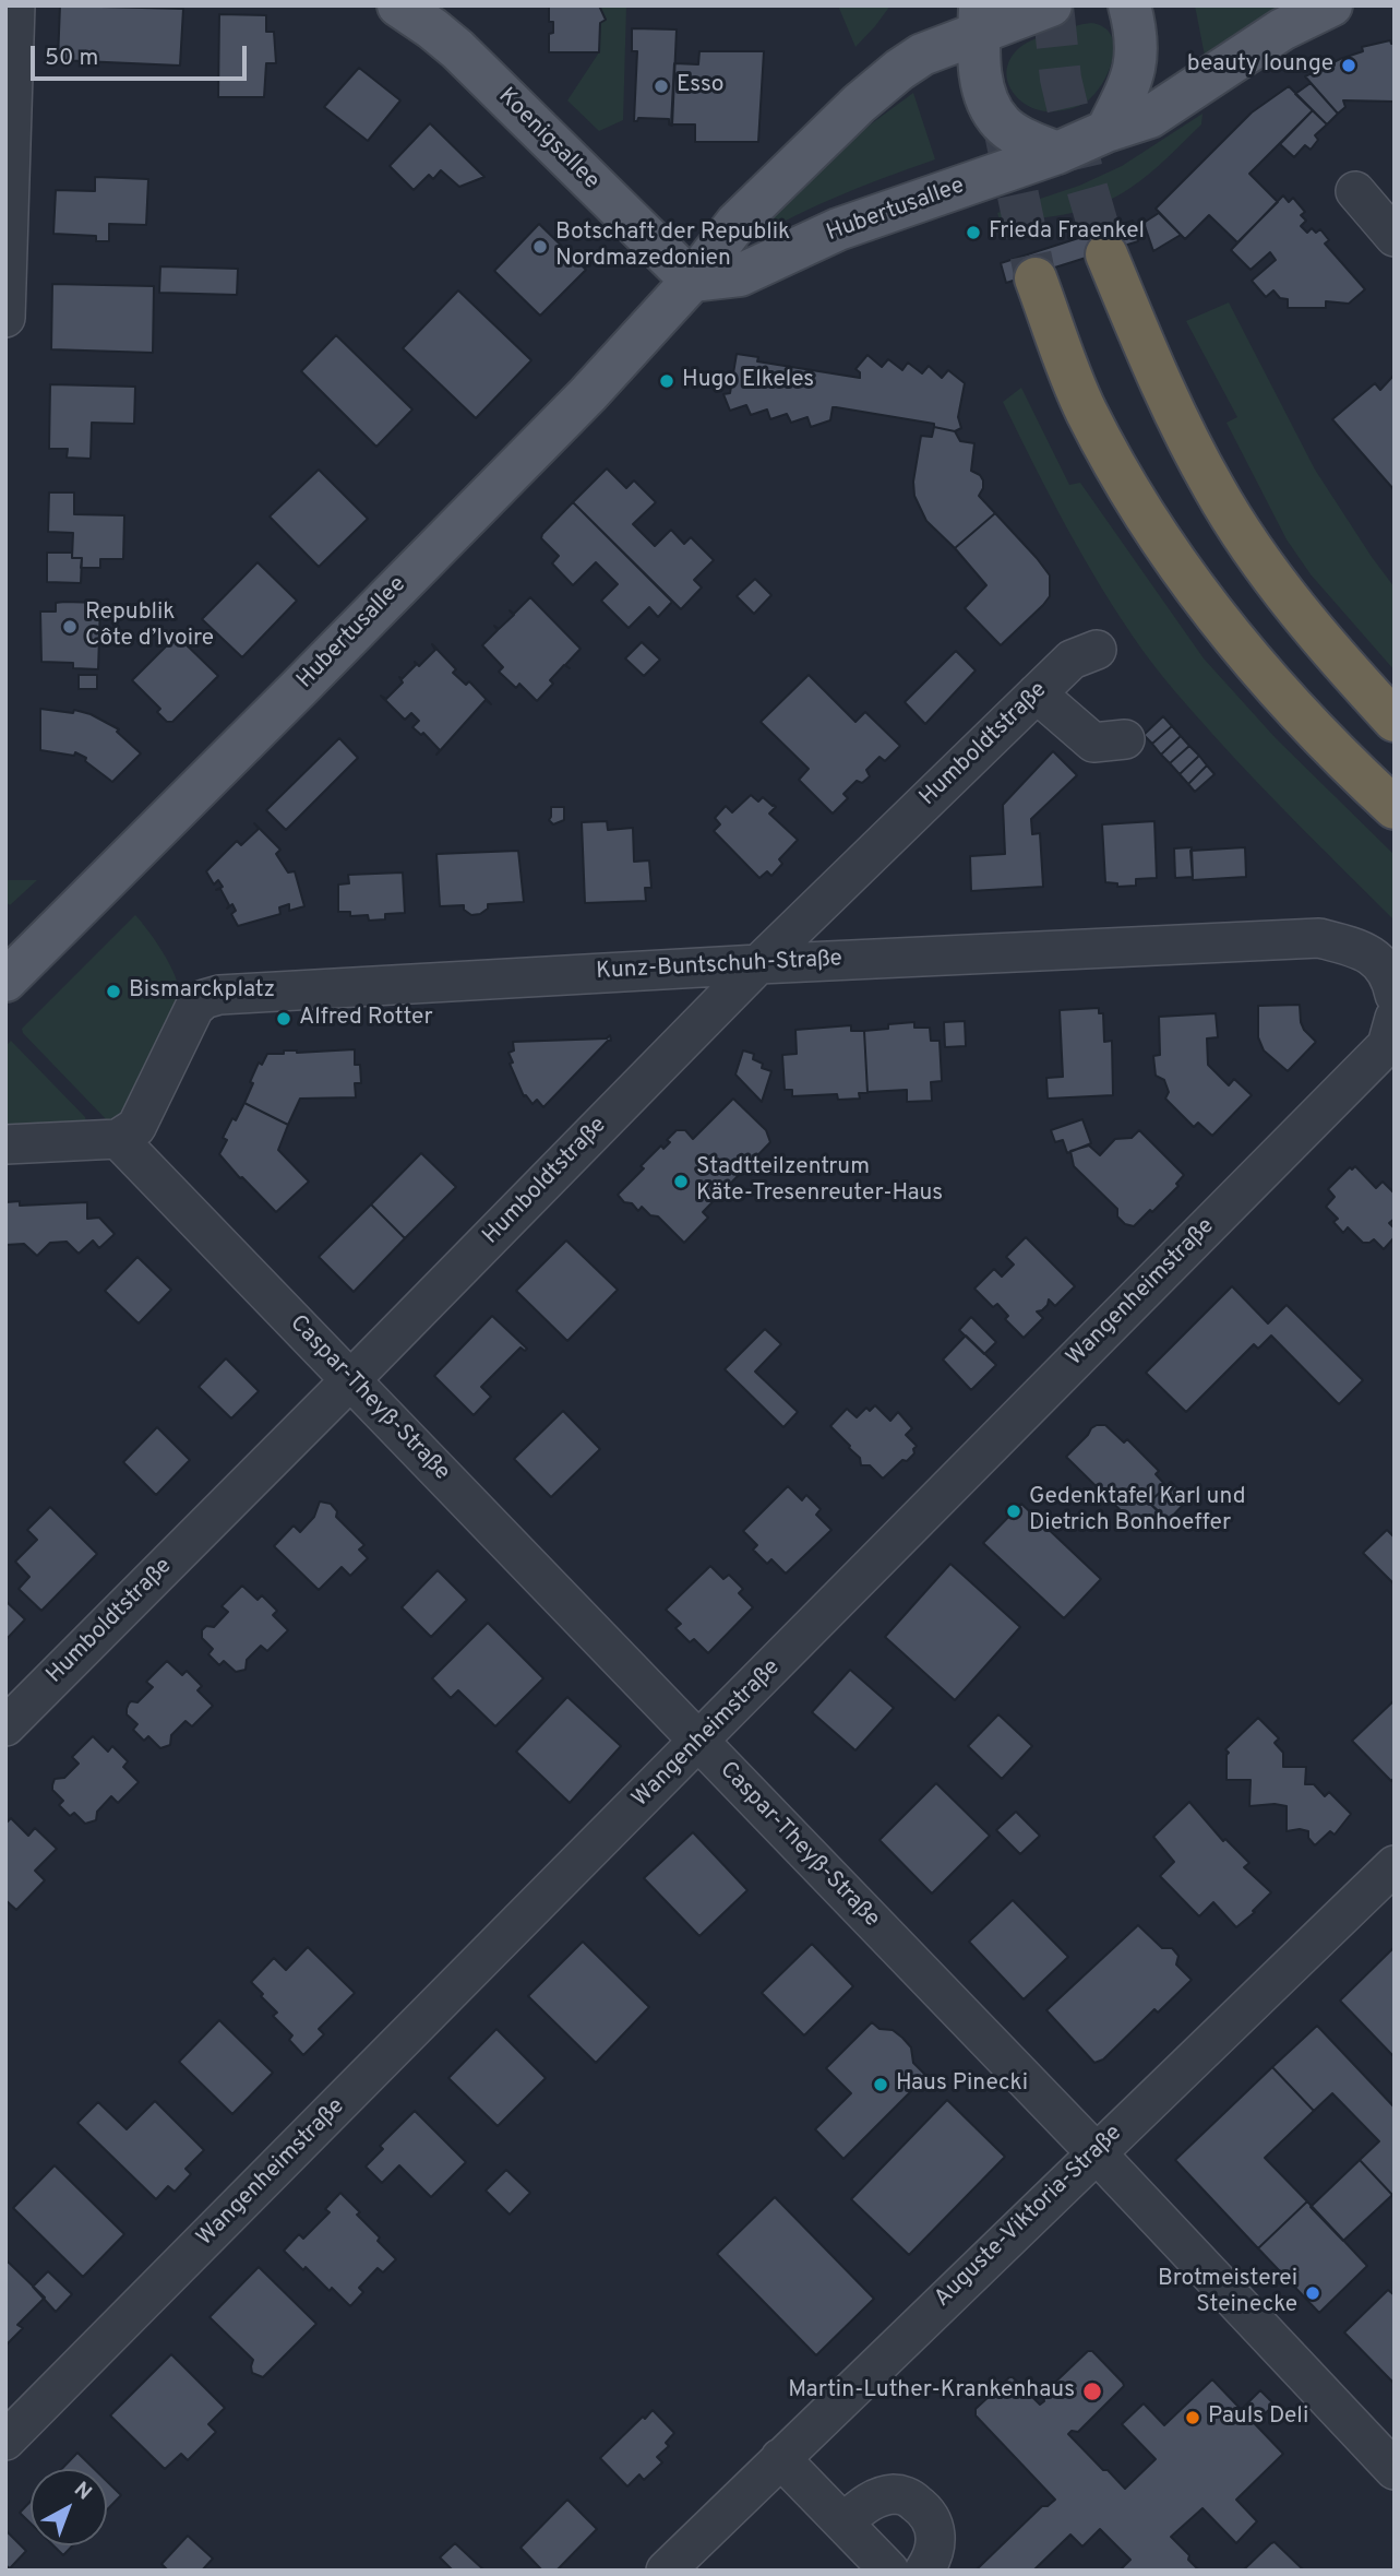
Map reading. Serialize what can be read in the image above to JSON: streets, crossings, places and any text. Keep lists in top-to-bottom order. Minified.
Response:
{"streets":{"main road":["Koenigsallee","Hubertusallee"],"street":["Humboldtstraße","Kunz-Buntschuh-Straße","Wangenheimstraße","Caspar-Theyß-Straße","Auguste-Viktoria-Straße"]},"crossings":[["Koenigsallee","Hubertusallee"],["Humboldtstraße","Kunz-Buntschuh-Straße"],["Humboldtstraße","Caspar-Theyß-Straße"],["Kunz-Buntschuh-Straße","Caspar-Theyß-Straße"],["Wangenheimstraße","Caspar-Theyß-Straße"],["Caspar-Theyß-Straße","Auguste-Viktoria-Straße"]],"places":["beauty lounge","Esso","Frieda Fraenkel","Botschaft der Republik Nordmazedonien","Hugo Elkeles","Republik Côte d’Ivoire","Bismarckplatz","Alfred Rotter","Stadtteilzentrum Käte-Tresenreuter-Haus","Gedenktafel Karl und Dietrich Bonhoeffer","Haus Pinecki","Brotmeisterei Steinecke","Martin-Luther-Krankenhaus","Pauls Deli"],"scale_bar":"50 m","north":"top right"}
